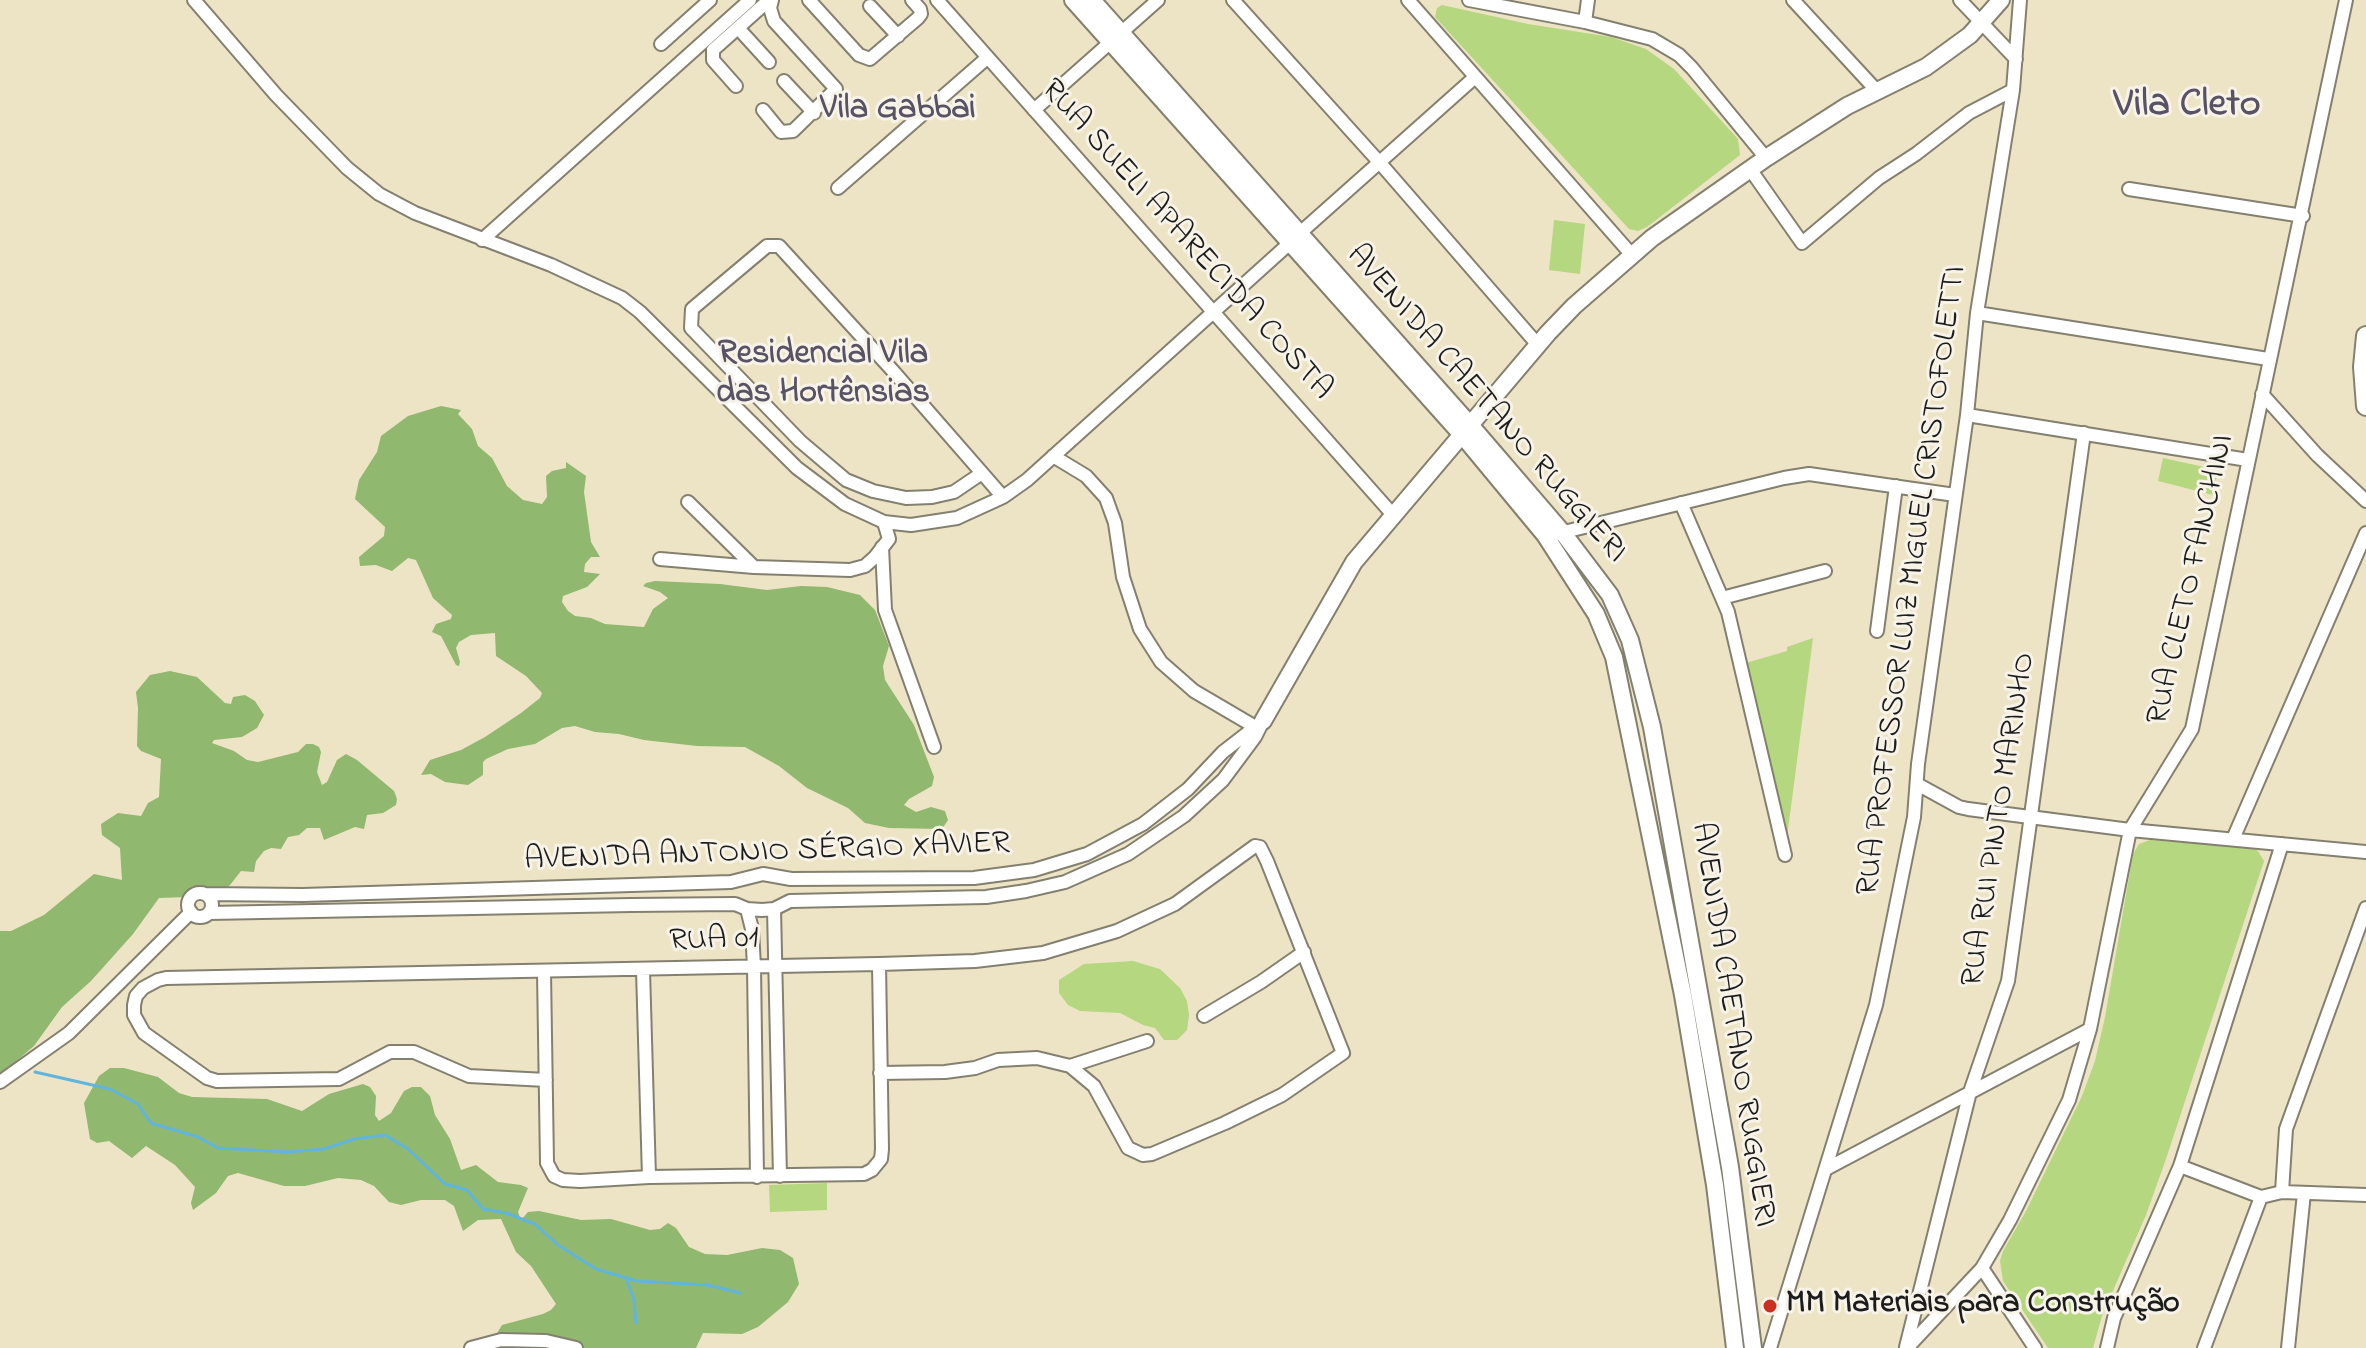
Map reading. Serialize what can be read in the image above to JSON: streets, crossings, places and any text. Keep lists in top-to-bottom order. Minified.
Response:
{"streets":{"main road":["AVENIDA CAETANO RUGGIERI"],"street":["RUA SUELI APARECIDA COSTA","RUA CLETO FANCHINI","RUA PROFESSOR LUIZ MIGUEL CRISTOFOLETTI","RUA RUI PINTO MARINHO","AVENIDA ANTONIO SÉRGIO XAVIER","RUA 01"]},"crossings":[["RUA CLETO FANCHINI","RUA RUI PINTO MARINHO"]],"districts":["Vila Cleto","Vila Gabbai","Residencial Vila das Hortênsias"],"places":["MM Materiais para Construção"]}
